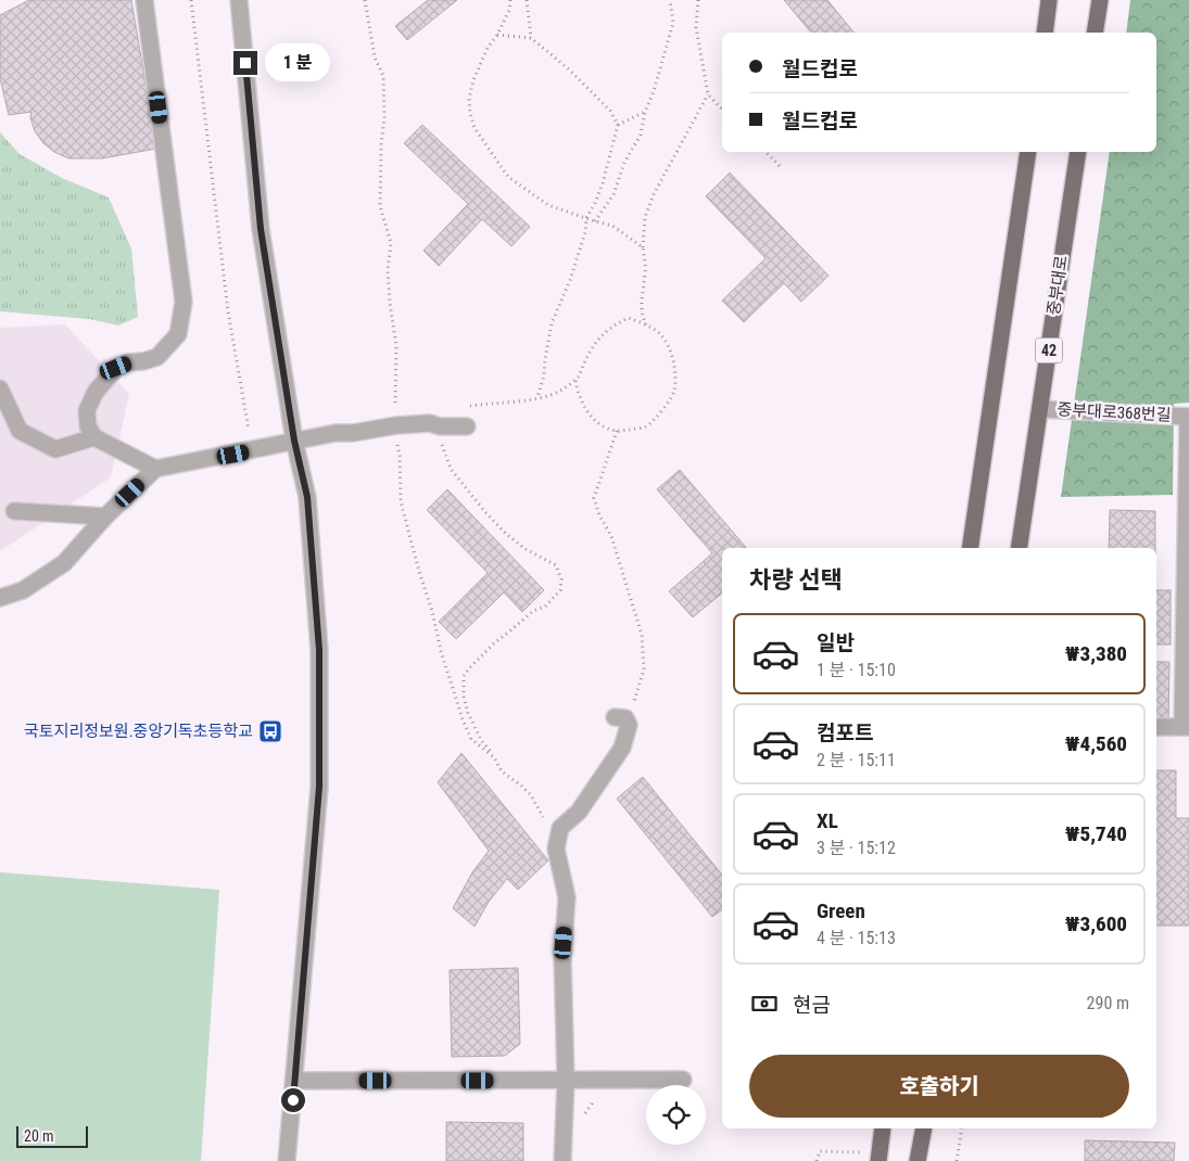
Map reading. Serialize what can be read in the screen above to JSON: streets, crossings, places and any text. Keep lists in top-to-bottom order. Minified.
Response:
{"streets":{"main road":["중부대로","42"],"street":["중부대로368번길"]},"crossings":[["중부대로","중부대로368번길"]],"places":{"bus stop":["국토지리정보원.중앙기독초등학교"]},"scale_bar":"20 m","page":{"banner":["월드컵로","월드컵로"],"bubble":"1 분","heading":"차량 선택","list":[{"name":"일반","note":"1 분 · 15:10","value":"₩3,380"},{"name":"컴포트","note":"2 분 · 15:11","value":"₩4,560"},{"name":"XL","note":"3 분 · 15:12","value":"₩5,740"},{"name":"Green","note":"4 분 · 15:13","value":"₩3,600"}],"pay":["현금","290 m"],"buttons":"호출하기","scale":"20 m"}}
